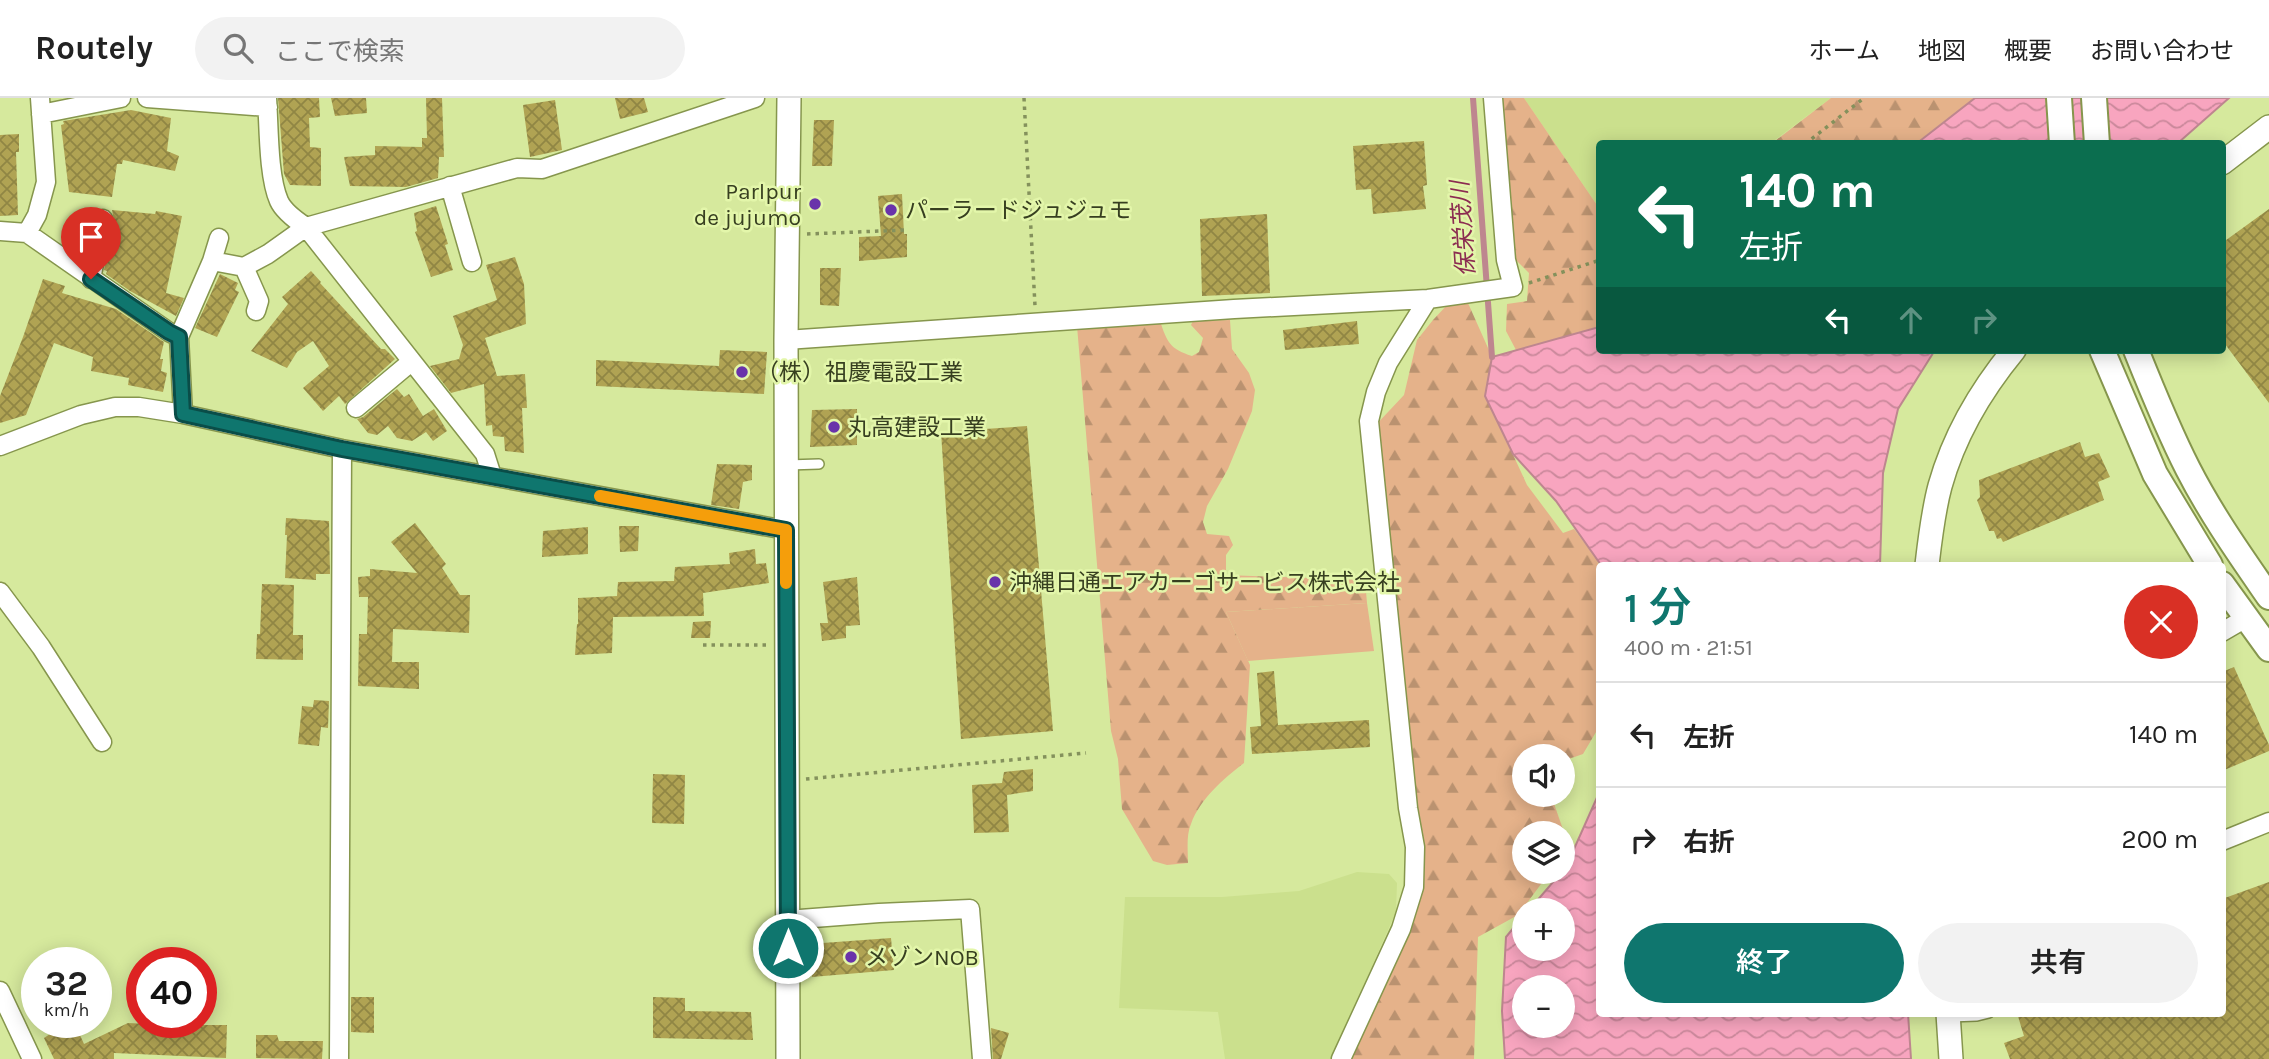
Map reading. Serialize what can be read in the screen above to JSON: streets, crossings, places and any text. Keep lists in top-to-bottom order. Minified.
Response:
{"water":["保栄茂川"],"places":["Parlpur de jujumo","パーラードジュジュモ","（株）祖慶電設工業","丸高建設工業","沖縄日通エアカーゴサービス株式会社","メゾンNOB"],"page":{"header":"Routely","search":"ここで検索","nav":["ホーム","地図","概要","お問い合わせ"],"turn":["140 m","左折"],"heading":["1 分","400 m · 21:51"],"list":[{"name":"左折","value":"140 m"},{"name":"右折","value":"200 m"}],"map_buttons":["+","−"],"buttons":["終了","共有"],"speed":"32 km/h","limit":"40"}}
